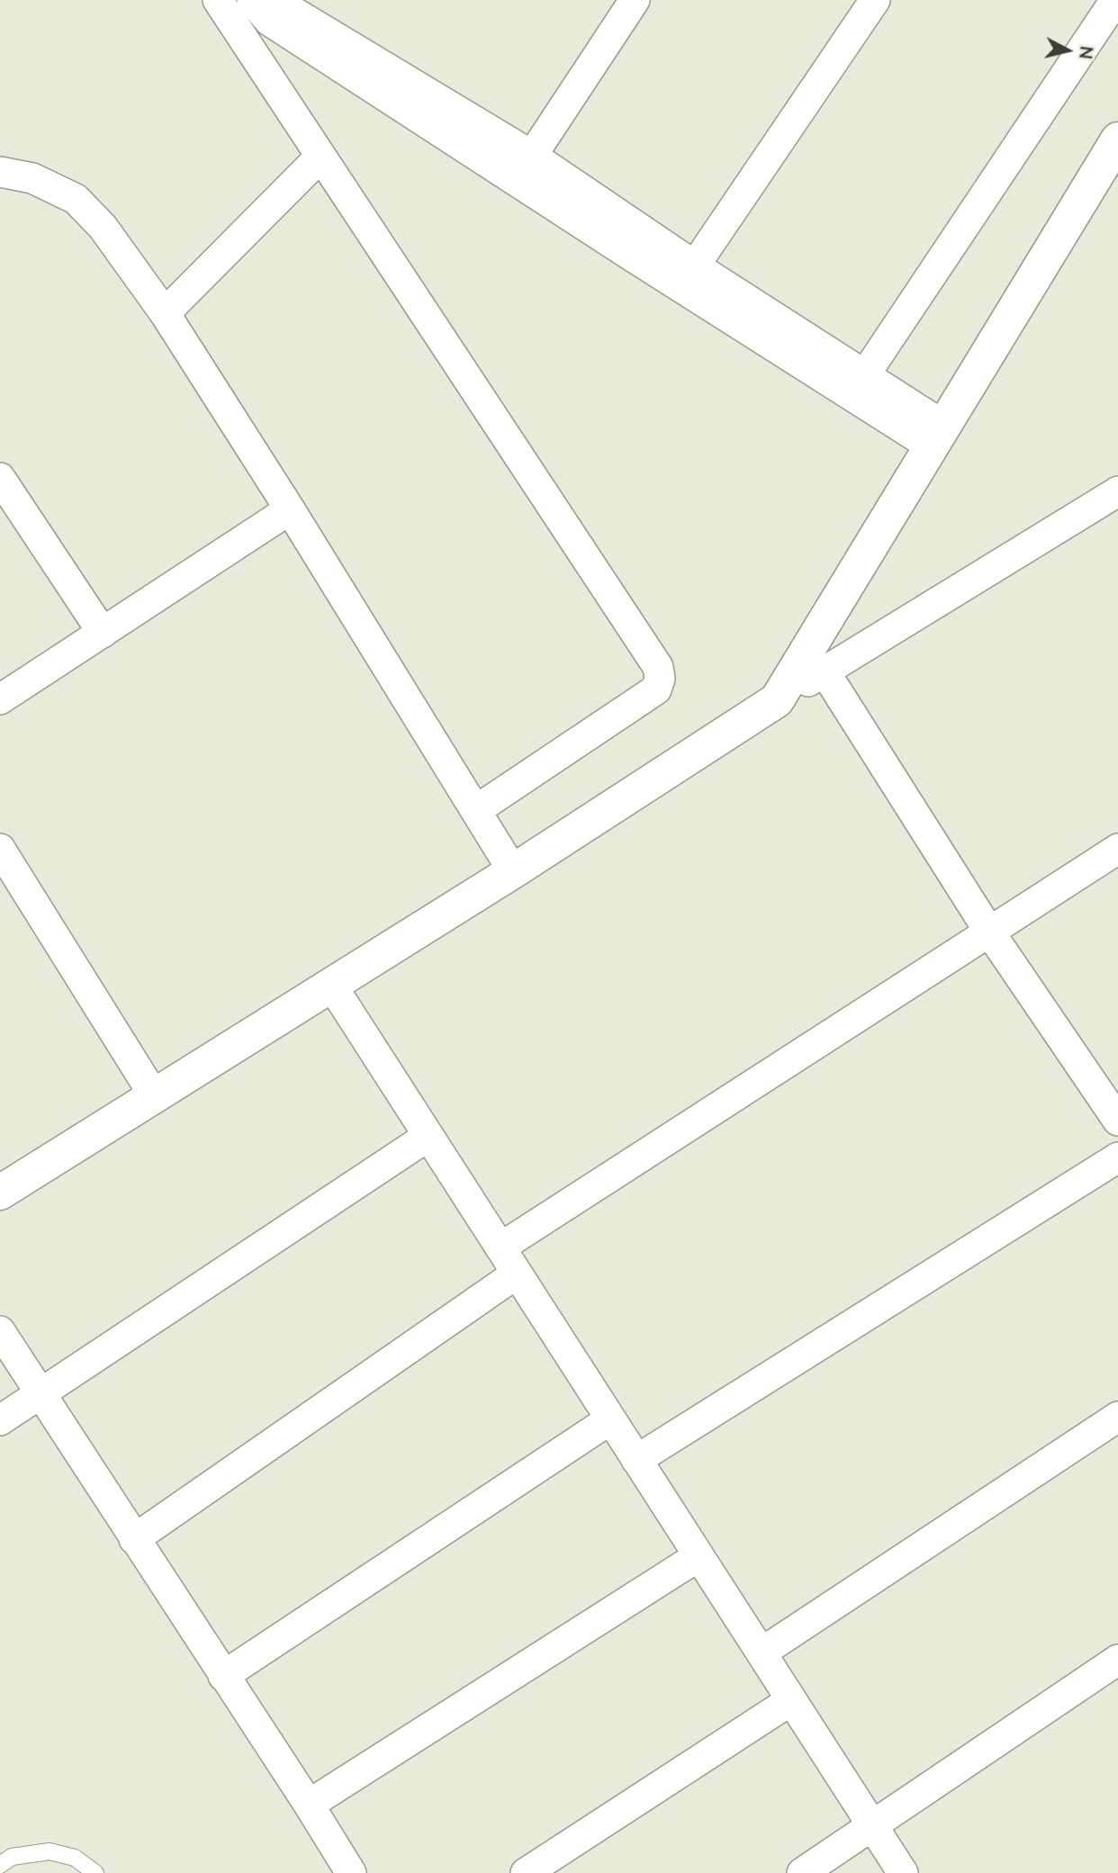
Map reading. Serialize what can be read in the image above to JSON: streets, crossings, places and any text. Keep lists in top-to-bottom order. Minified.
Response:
{"north":"right"}
